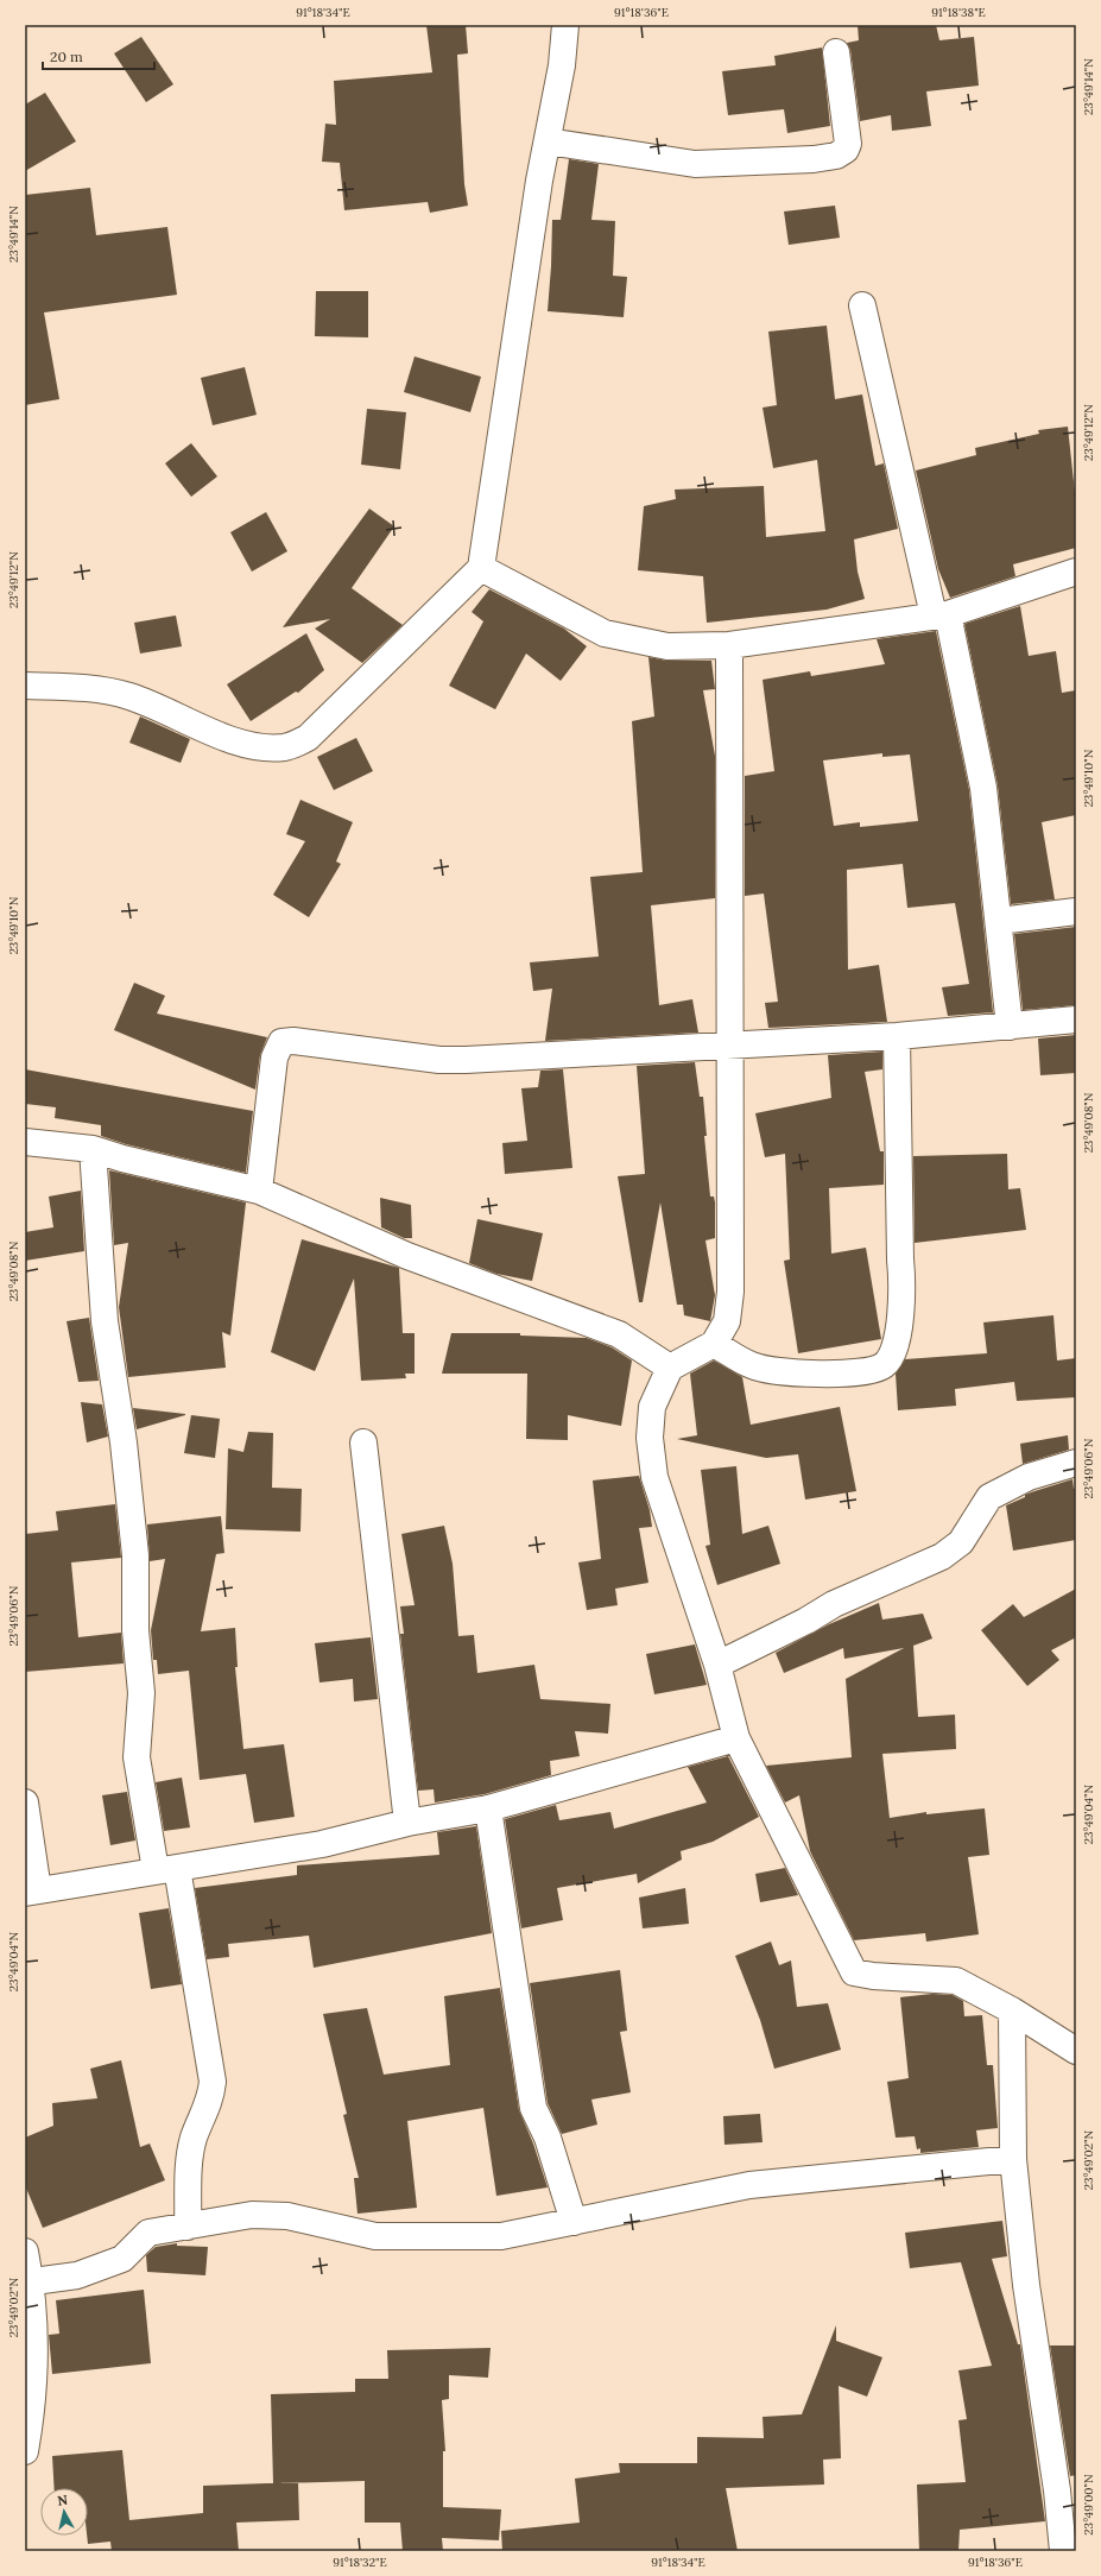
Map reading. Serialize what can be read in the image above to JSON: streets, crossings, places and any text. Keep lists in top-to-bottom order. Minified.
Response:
{"scale_bar":"20 m","north":"top","coordinates":["91°18'34\"E","91°18'36\"E","91°18'38\"E","23°49'14\"N","23°49'12\"N","23°49'10\"N","23°49'08\"N","23°49'06\"N","23°49'04\"N","23°49'02\"N","23°49'00\"N","91°18'32\"E"]}
